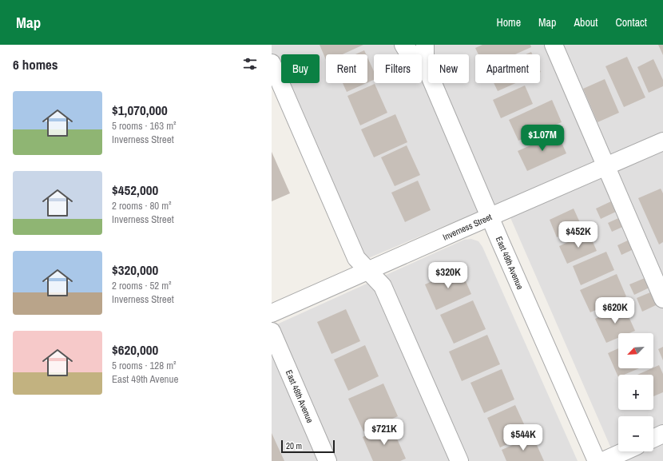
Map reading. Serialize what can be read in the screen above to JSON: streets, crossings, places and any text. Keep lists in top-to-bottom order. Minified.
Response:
{"streets":{"street":["Inverness Street","East 49th Avenue","East 48th Avenue"]},"crossings":[["Inverness Street","East 49th Avenue"]],"scale_bar":"20 m","north":"bottom left","page":{"header":"Map","nav":["Home","Map","About","Contact"],"heading":"6 homes","chip":["Buy","Rent","Filters","New","Apartment"],"list":[{"name":"$1,070,000","note":"5 rooms · 163 m² · Inverness Street"},{"name":"$452,000","note":"2 rooms · 80 m² · Inverness Street"},{"name":"$320,000","note":"2 rooms · 52 m² · Inverness Street"},{"name":"$620,000","note":"5 rooms · 128 m² · East 49th Avenue"}],"price":["$1.07M","$452K","$320K","$620K","$721K","$544K"],"map_buttons":["+","−"],"scale":"20 m"}}
